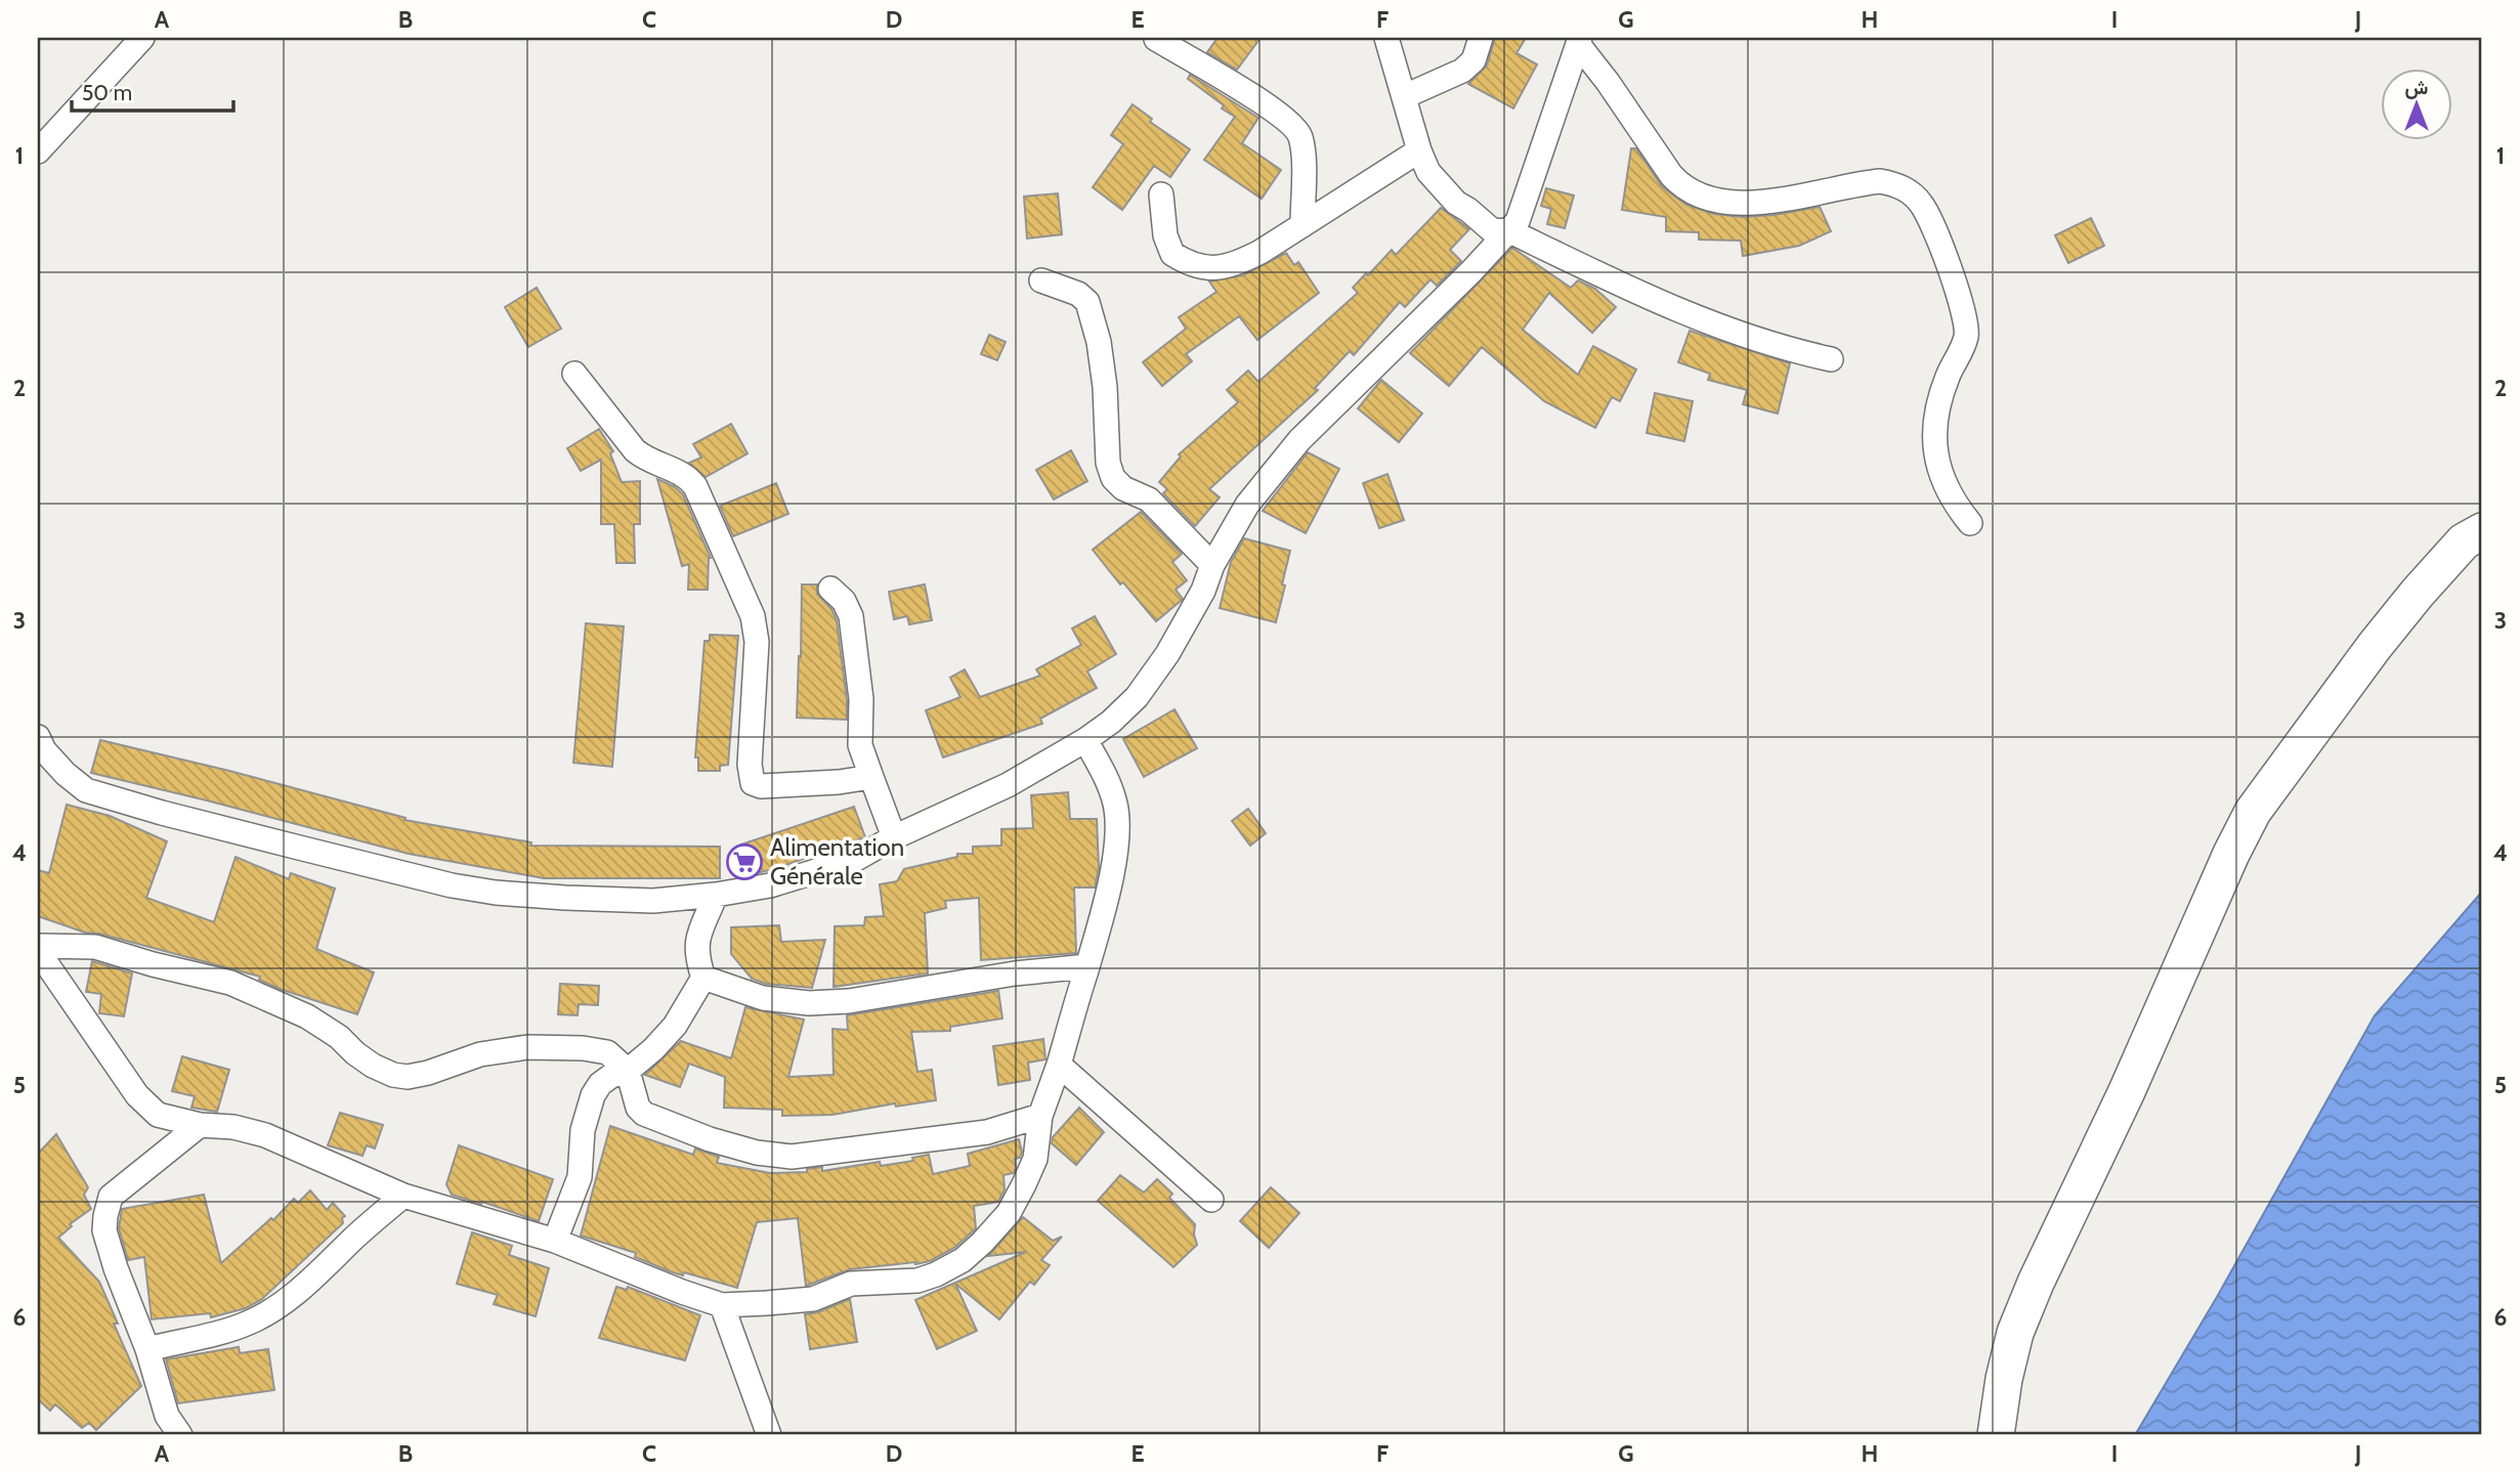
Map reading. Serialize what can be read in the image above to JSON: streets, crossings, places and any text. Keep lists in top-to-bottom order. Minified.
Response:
{"places":{"supermarket":["Alimentation Générale"]},"scale_bar":"50 m","north":"top","grid":{"columns":["A","B","C","D","E","F","G","H","I","J"],"rows":["1","2","3","4","5","6"]}}
